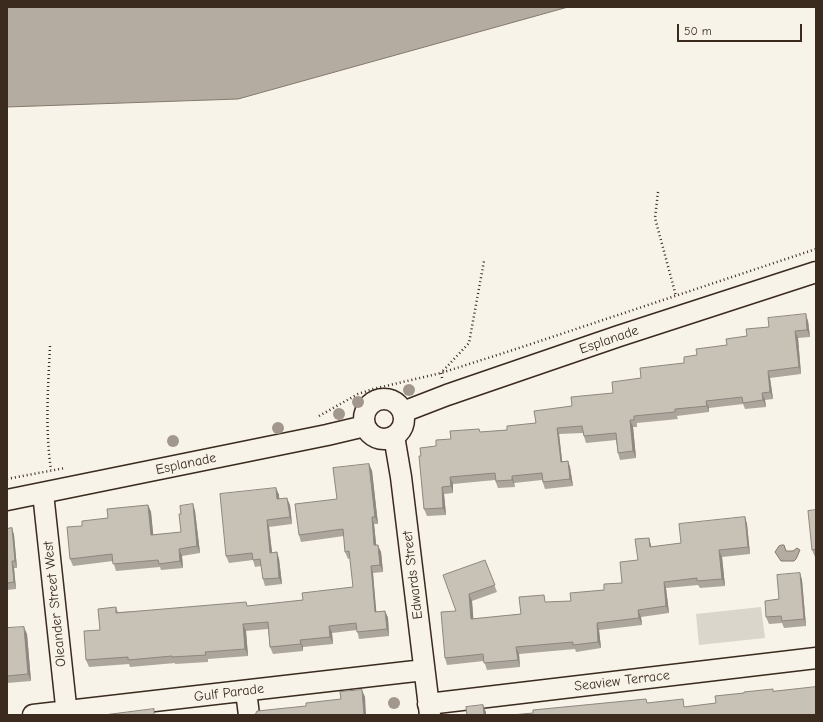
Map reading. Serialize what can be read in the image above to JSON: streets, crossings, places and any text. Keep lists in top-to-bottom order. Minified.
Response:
{"streets":{"street":["Esplanade","Edwards Street","Oleander Street West","Seaview Terrace","Gulf Parade"]},"crossings":[["Esplanade","Edwards Street"],["Esplanade","Oleander Street West"],["Edwards Street","Seaview Terrace"],["Edwards Street","Gulf Parade"],["Oleander Street West","Gulf Parade"]],"scale_bar":"50 m"}
